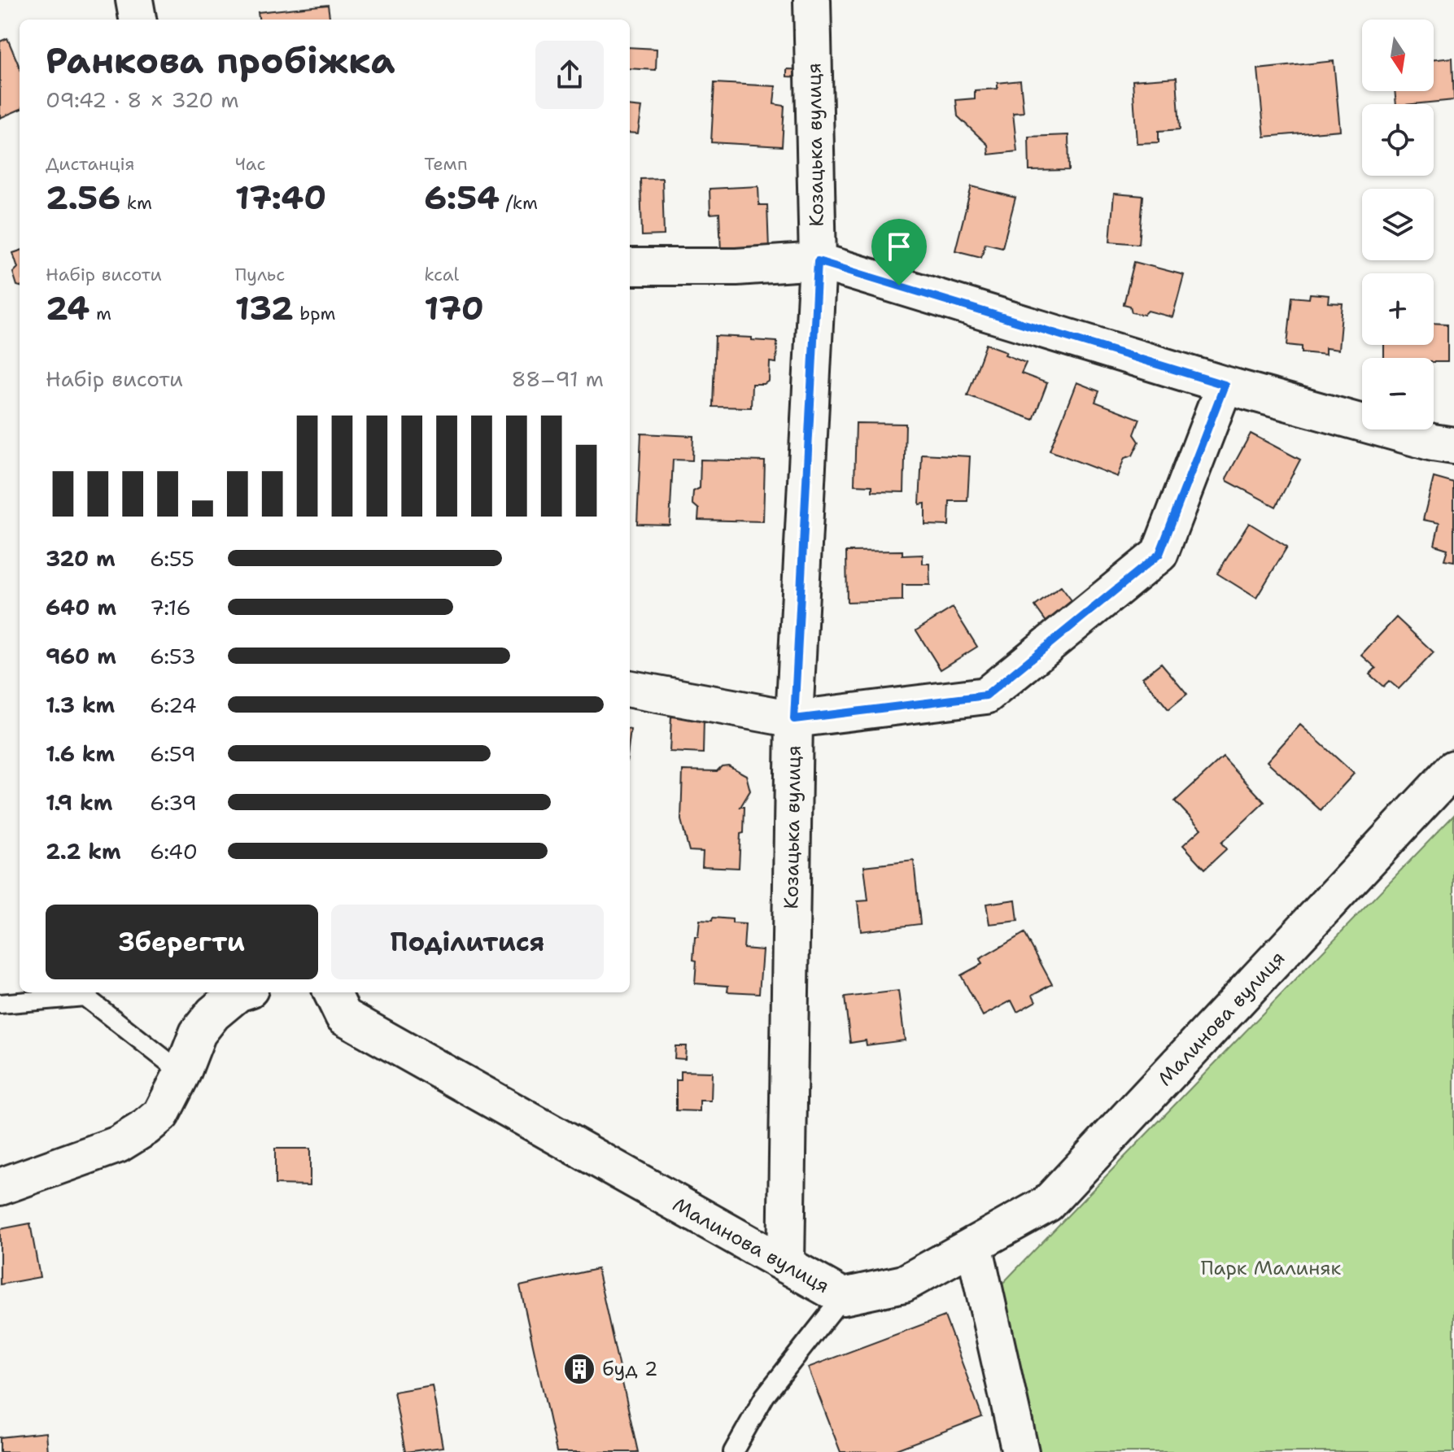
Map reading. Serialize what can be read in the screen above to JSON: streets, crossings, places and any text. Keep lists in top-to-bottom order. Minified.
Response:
{"streets":{"street":["Козацька вулиця","Малинова вулиця"]},"crossings":[["Козацька вулиця","Малинова вулиця"]],"parks":["Парк Малиняк"],"places":{"building":["буд 2"]},"north":"bottom","page":{"map_buttons":["+","−"],"heading":["Ранкова пробіжка","09:42 · 8 × 320 m"],"stats":[["Дистанція","2.56 km"],["Час","17:40"],["Темп","6:54 /km"],["Набір висоти","24 m"],["Пульс","132 bpm"],["kcal","170"]],"chart":["Набір висоти","88–91 m"],"list":[{"name":"320 m","note":"6:55"},{"name":"640 m","note":"7:16"},{"name":"960 m","note":"6:53"},{"name":"1.3 km","note":"6:24"},{"name":"1.6 km","note":"6:59"},{"name":"1.9 km","note":"6:39"},{"name":"2.2 km","note":"6:40"}],"buttons":["Зберегти","Поділитися"]}}
